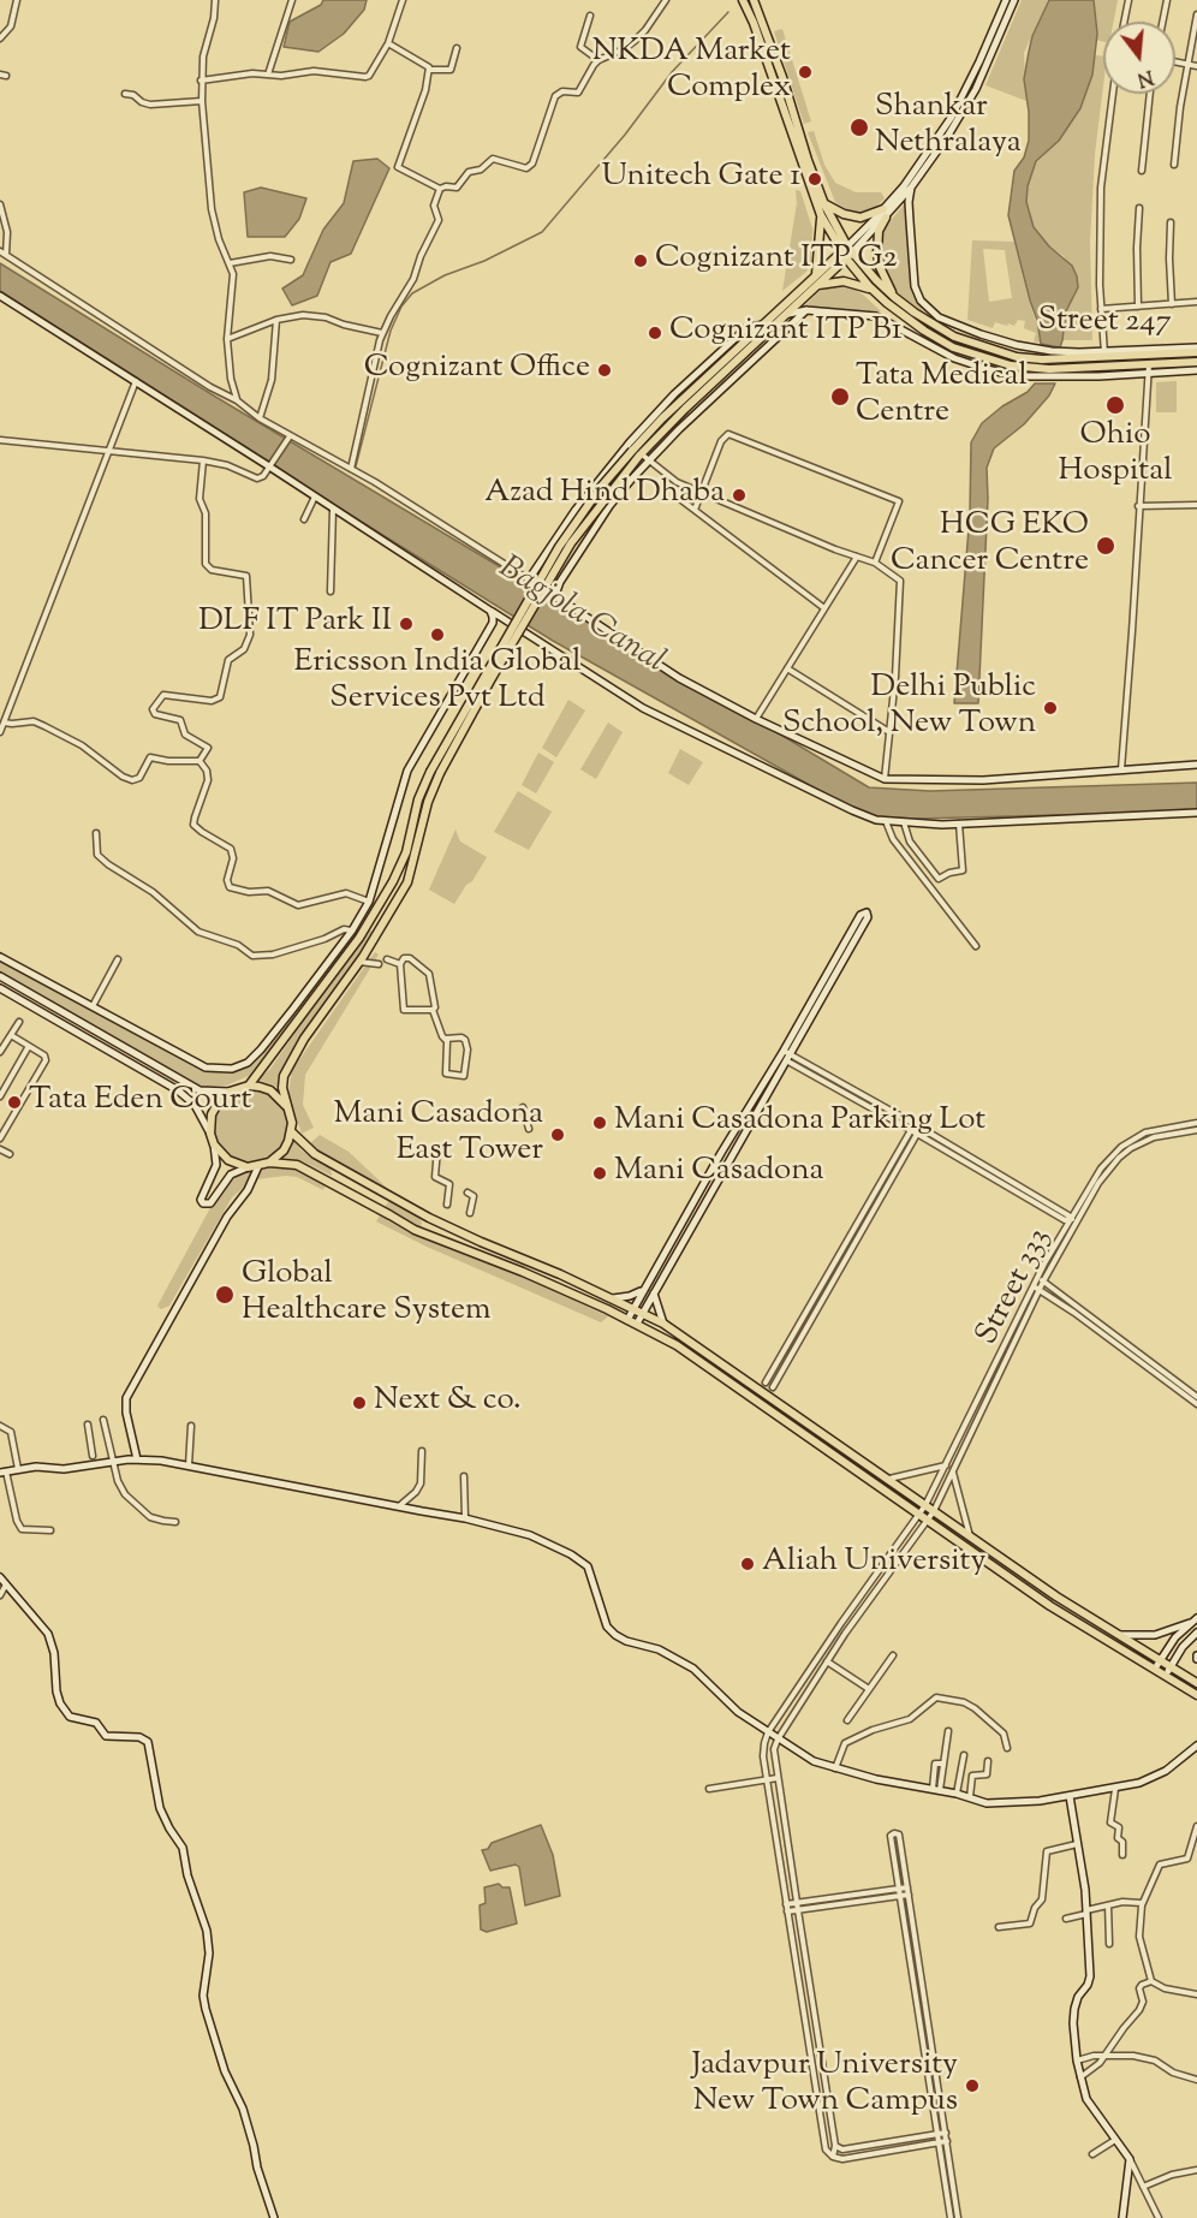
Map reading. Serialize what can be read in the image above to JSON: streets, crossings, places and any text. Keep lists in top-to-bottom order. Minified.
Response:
{"streets":{"street":["Street 247","Street 333"]},"water":["Bagjola Canal"],"places":["NKDA Market Complex","Shankar Nethralaya","Unitech Gate 1","Cognizant ITP G2","Cognizant ITP B1","Cognizant Office","Tata Medical Centre","Ohio Hospital","Azad Hind Dhaba","HCG EKO Cancer Centre","DLF IT Park II","Ericsson India Global Services Pvt Ltd","Delhi Public School, New Town","Tata Eden Court","Mani Casadona Parking Lot","Mani Casadona East Tower","Mani Casadona","Global Healthcare System","Next & co.","Aliah University","Jadavpur University New Town Campus"],"north":"bottom"}
